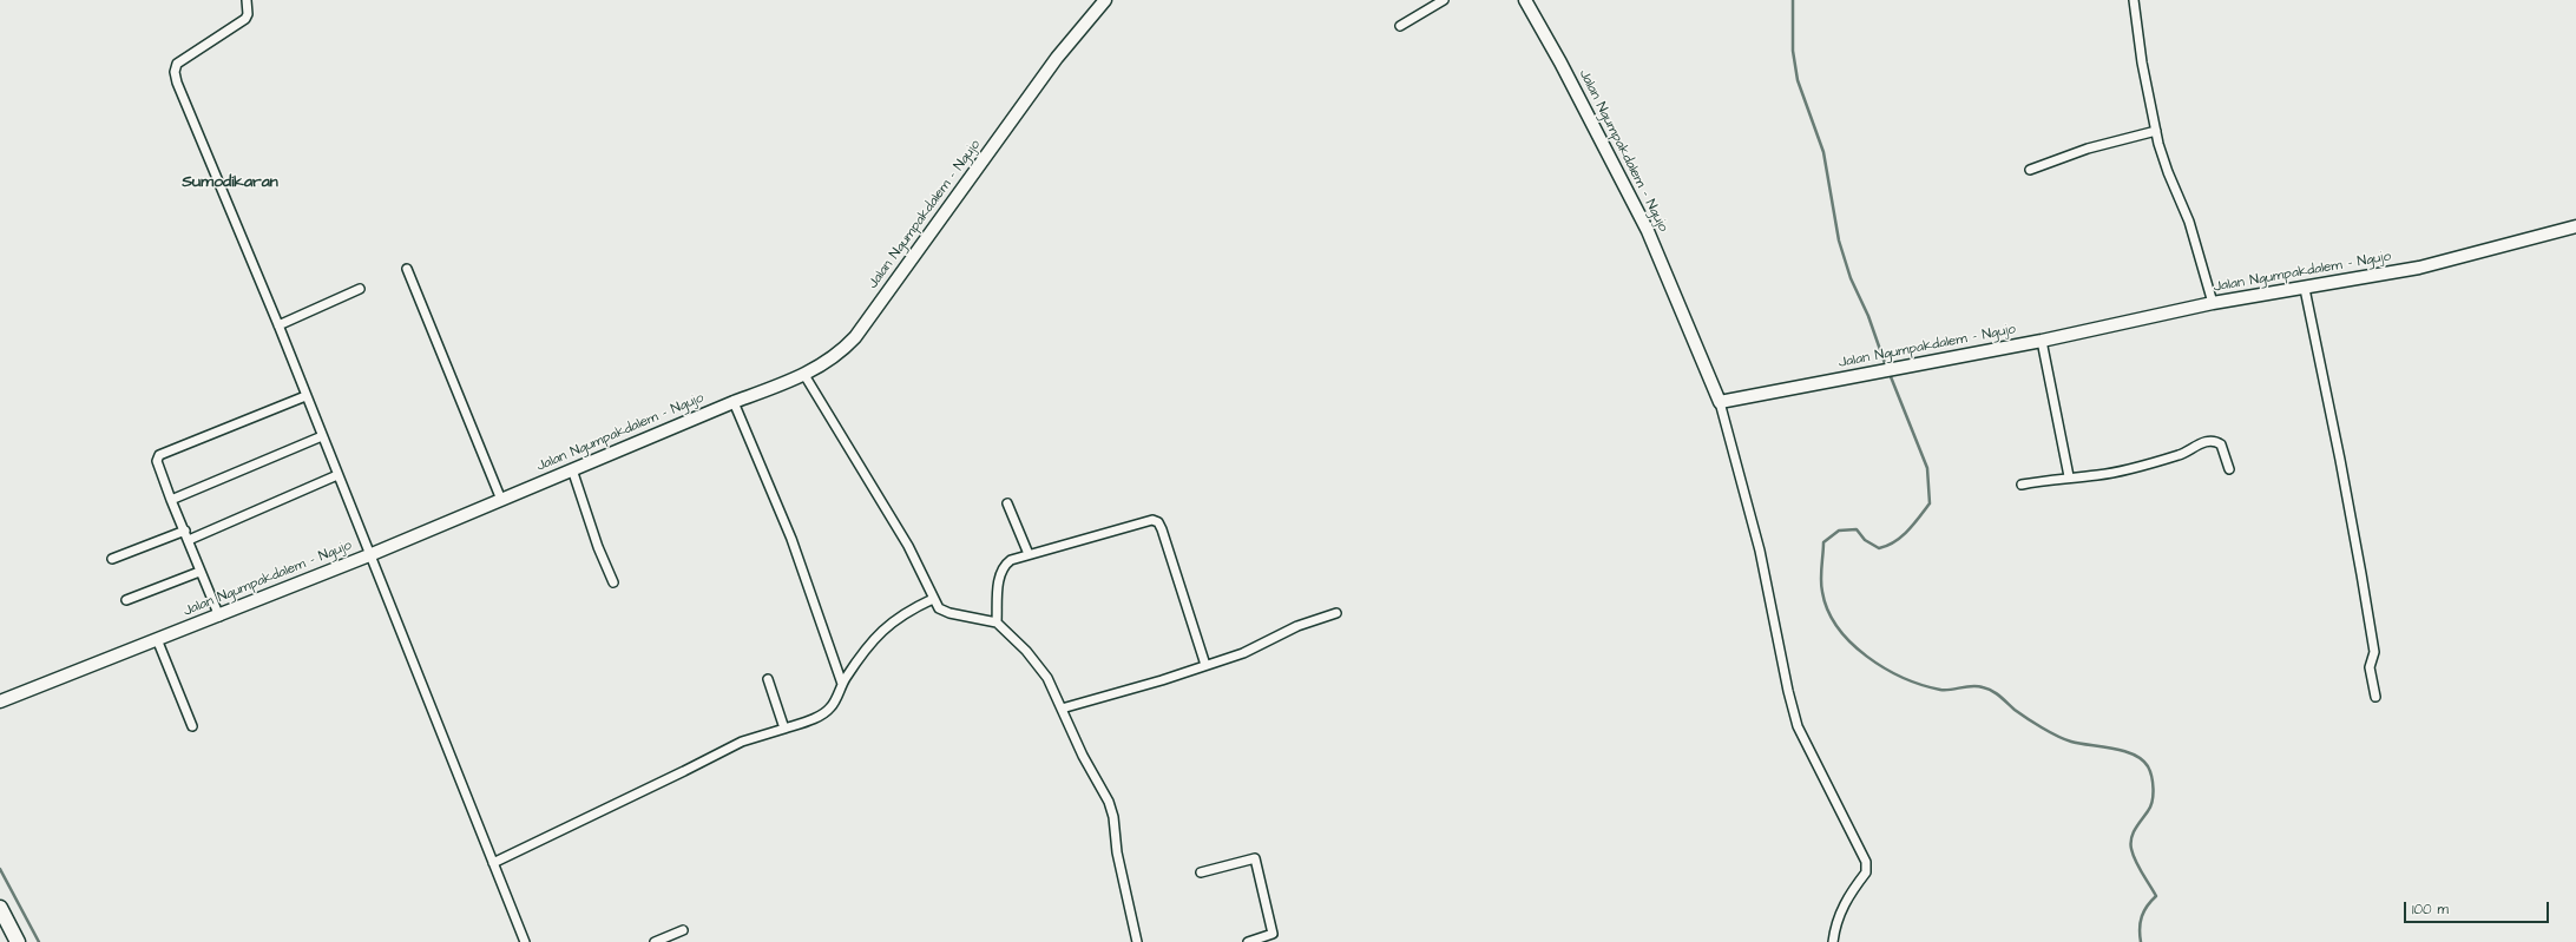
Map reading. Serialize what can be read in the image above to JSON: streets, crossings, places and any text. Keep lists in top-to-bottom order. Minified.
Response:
{"streets":{"street":["Jalan Ngumpakdalem - Ngujo"]},"districts":["Sumodikaran"],"scale_bar":"100 m"}
